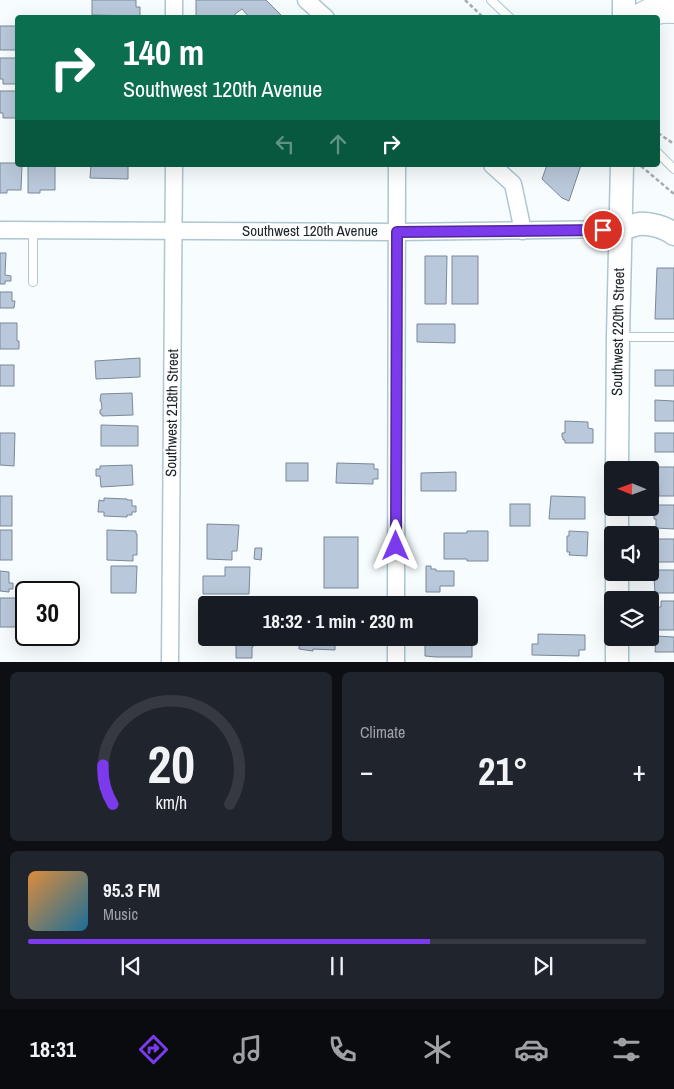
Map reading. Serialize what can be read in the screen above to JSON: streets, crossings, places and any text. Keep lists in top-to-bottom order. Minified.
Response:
{"streets":{"street":["Southwest 120th Avenue","Southwest 220th Street","Southwest 218th Street"]},"crossings":[["Southwest 120th Avenue","Southwest 220th Street"],["Southwest 120th Avenue","Southwest 218th Street"]],"north":"left","page":{"turn":["140 m","Southwest 120th Avenue"],"limit":"30","trip":"18:32 · 1 min · 230 m","tile":"Climate","heat":["−","21°","+"],"song":["95.3 FM","Music"],"tabs":"18:31","gauge":["20","km/h"]}}
